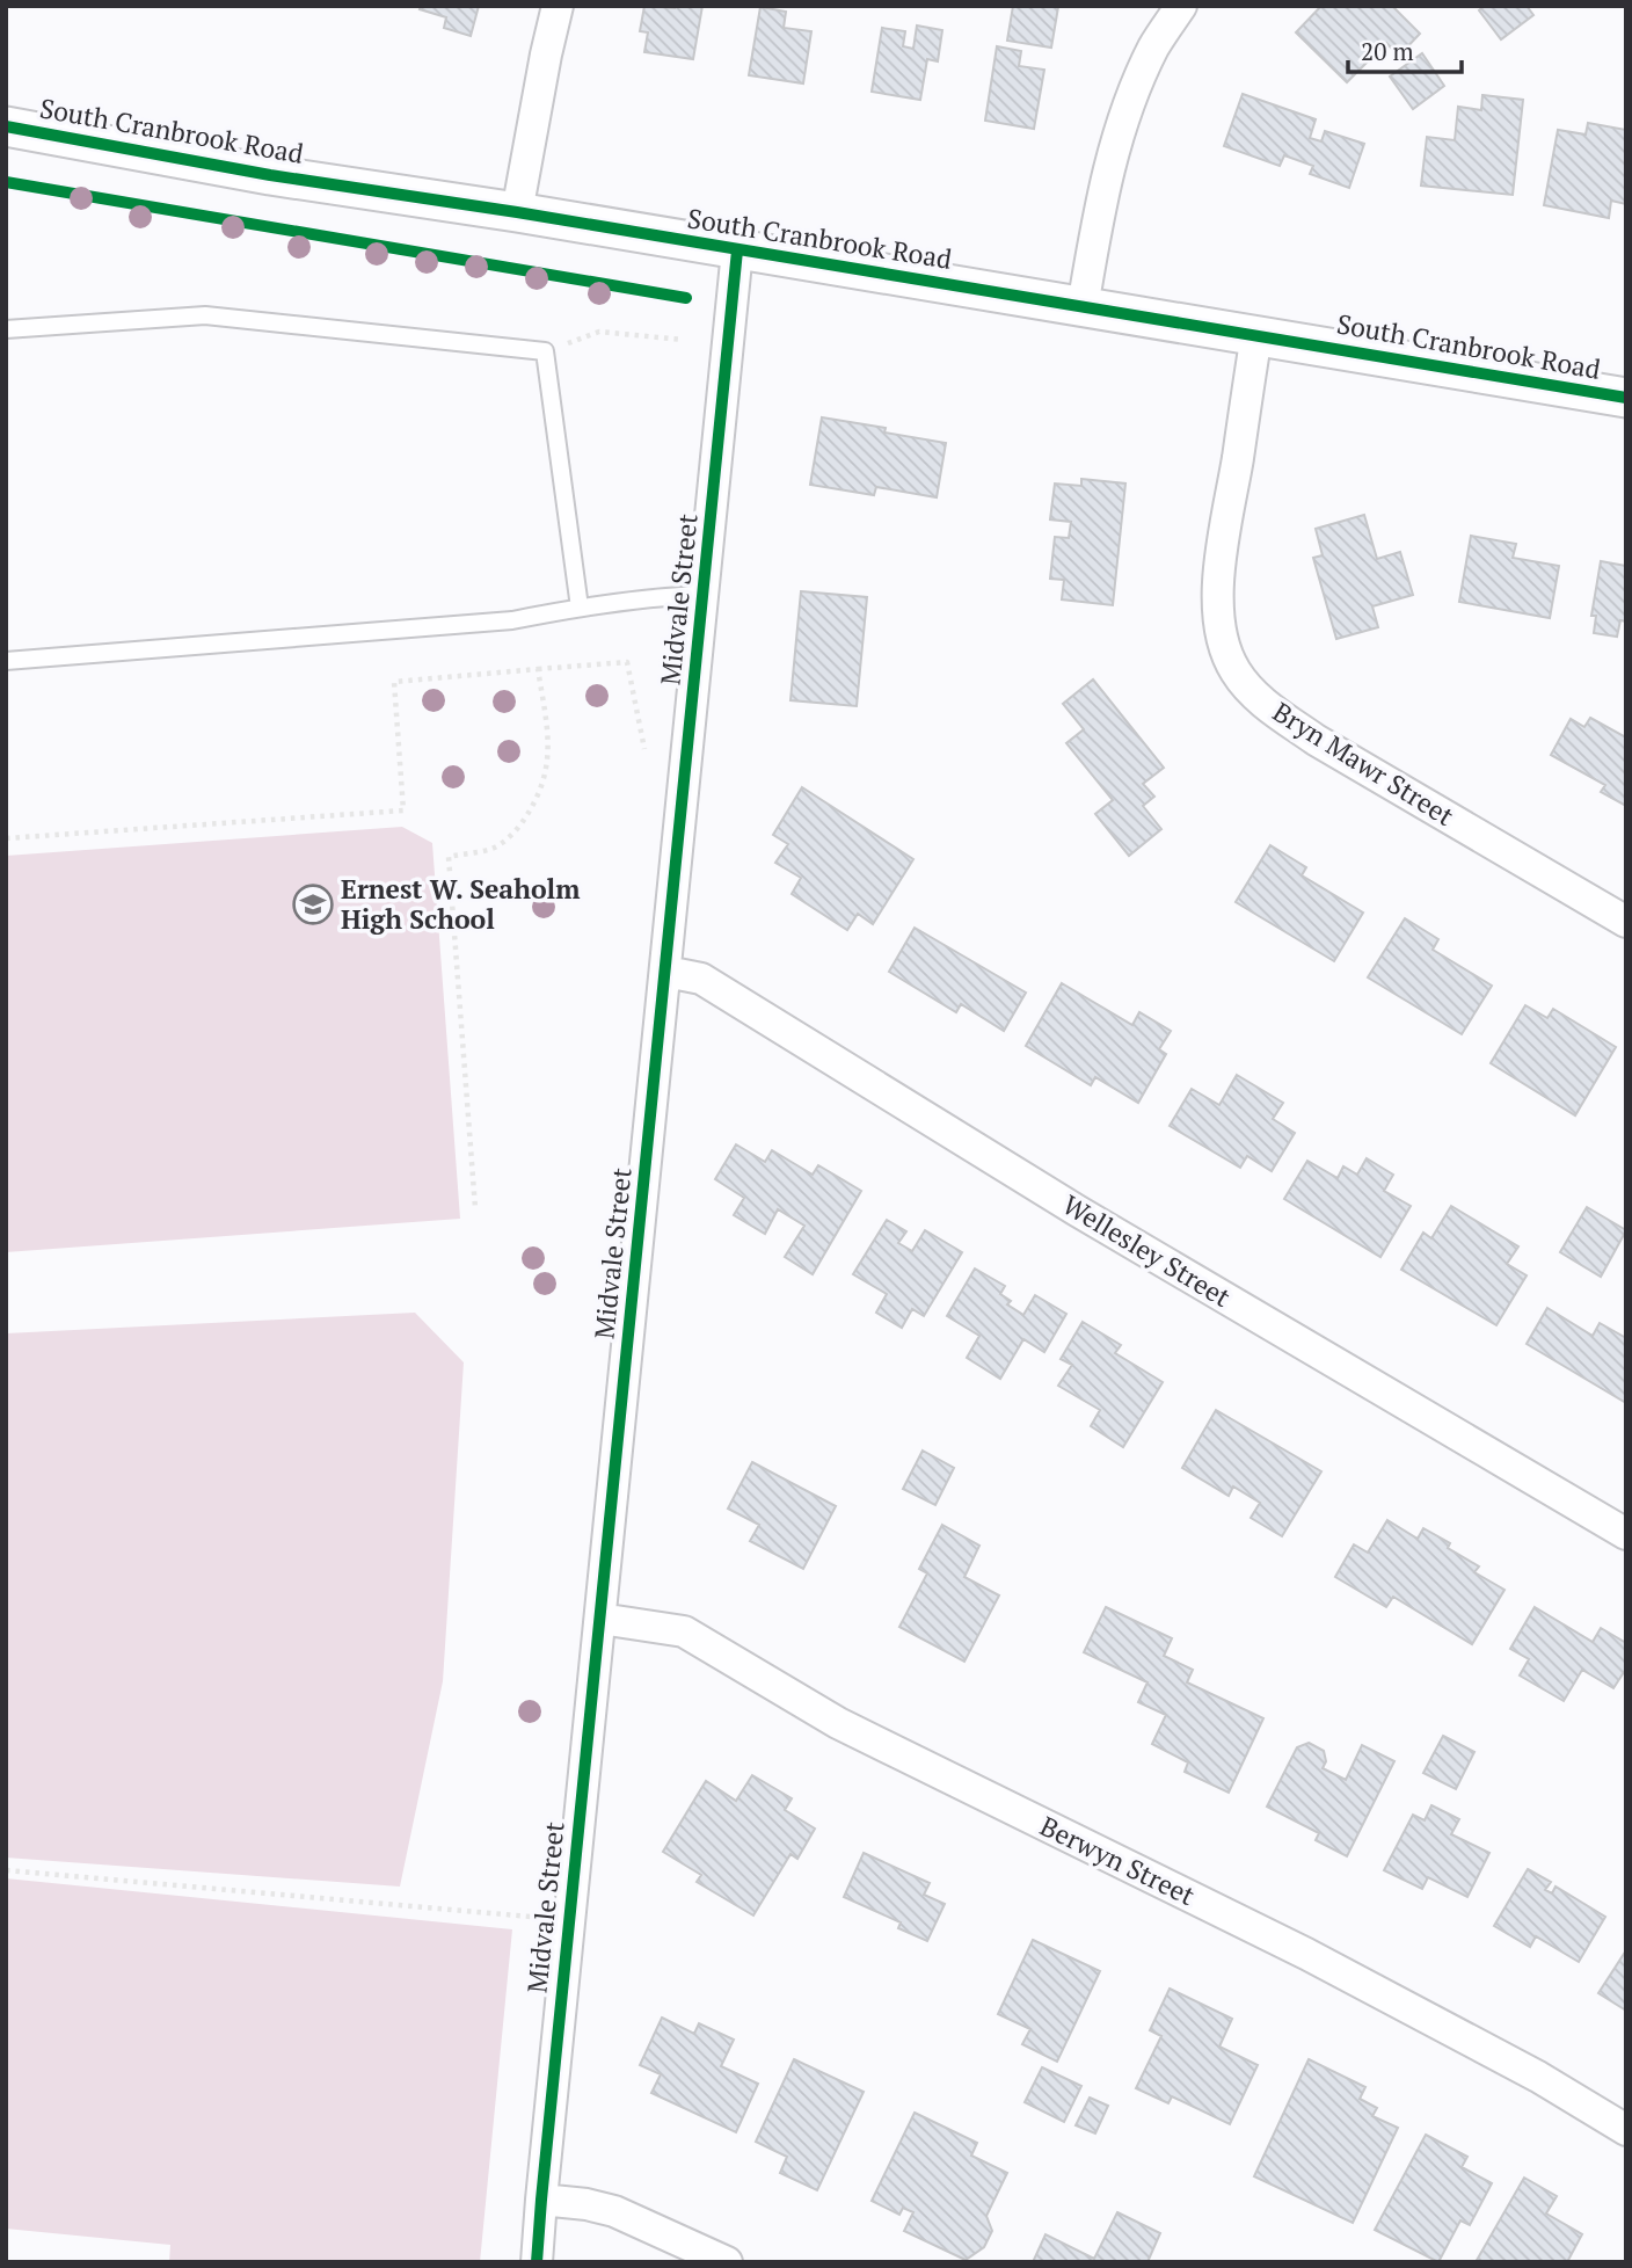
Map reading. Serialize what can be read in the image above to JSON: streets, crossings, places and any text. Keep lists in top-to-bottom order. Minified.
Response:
{"streets":{"street":["South Cranbrook Road","Midvale Street","Bryn Mawr Street","Wellesley Street","Berwyn Street"]},"crossings":[["South Cranbrook Road","Midvale Street"],["South Cranbrook Road","Bryn Mawr Street"],["Midvale Street","Wellesley Street"],["Midvale Street","Berwyn Street"]],"places":{"school or university":["Ernest W. Seaholm High School"]},"scale_bar":"20 m"}
